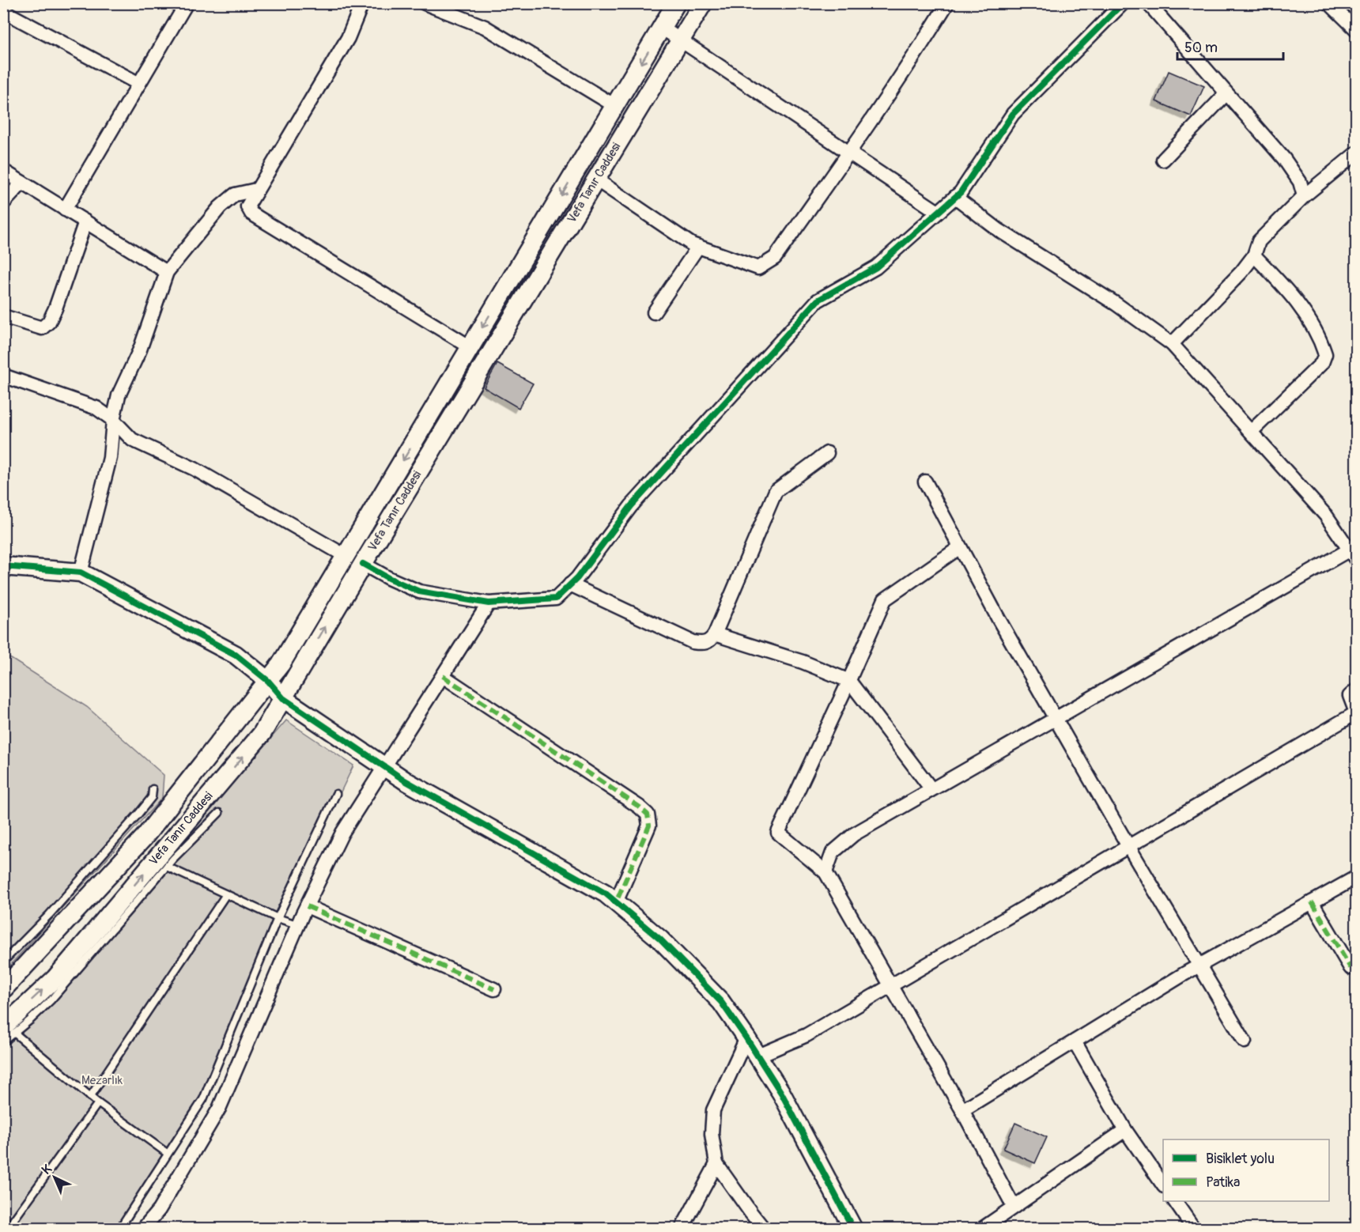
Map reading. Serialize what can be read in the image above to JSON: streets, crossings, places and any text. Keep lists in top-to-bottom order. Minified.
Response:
{"streets":{"main road":["Vefa Tanır Caddesi"]},"parks":["Mezarlık"],"legend":["Bisiklet yolu","Patika"],"scale_bar":"50 m","north":"top left"}
